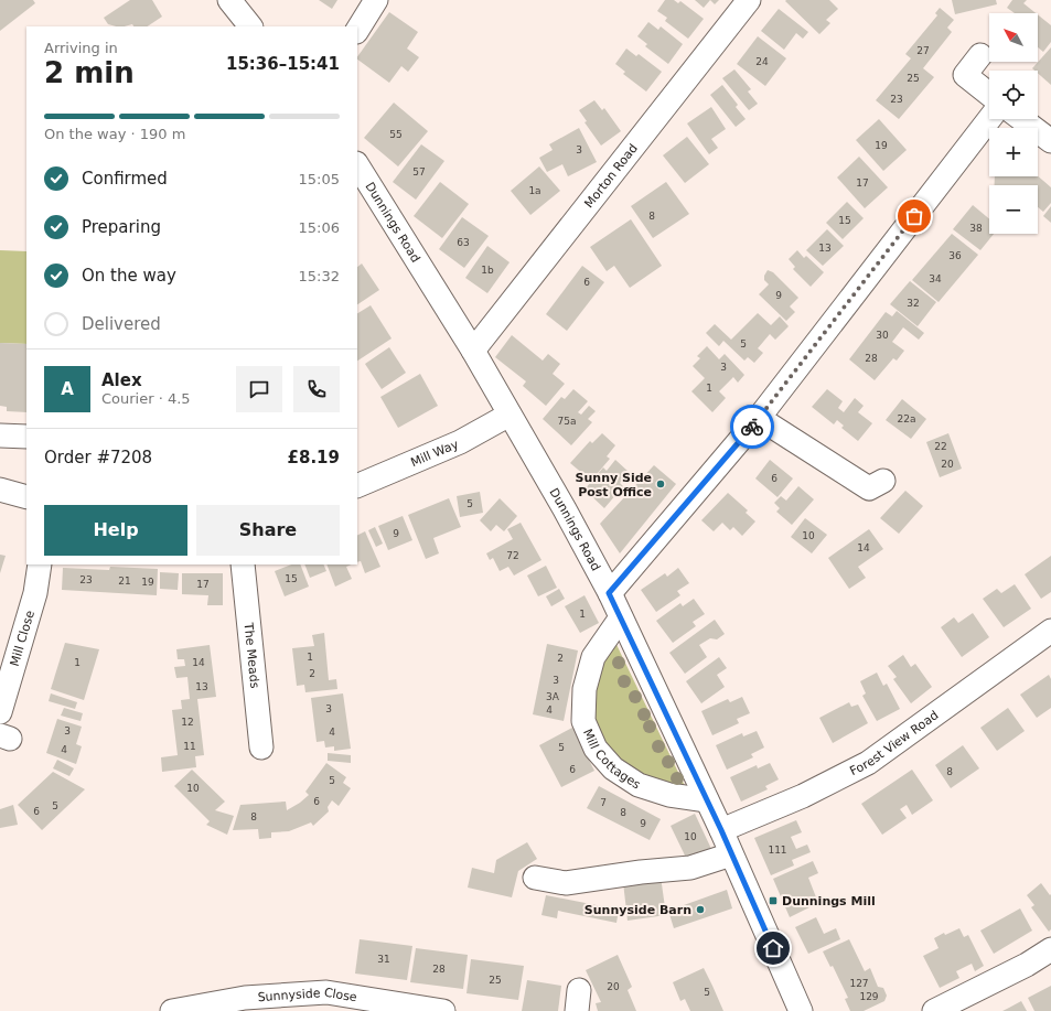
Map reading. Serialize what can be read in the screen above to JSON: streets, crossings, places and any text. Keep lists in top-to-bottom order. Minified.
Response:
{"streets":{"street":["Morton Road","Dunnings Road","Mill Way","Mill Close","The Meads","Forest View Road","Mill Cottages","Sunnyside Close"]},"crossings":[["Morton Road","Dunnings Road"],["Dunnings Road","Mill Way"],["Dunnings Road","Forest View Road"],["Dunnings Road","Mill Cottages"]],"places":{"other":["Sunny Side Post Office","Sunnyside Barn"],"transit":["Dunnings Mill"]},"house_numbers":["27","24","25","23","55","19","3","57","17","1a","8","15","38","63","13","36","1b","34","6","9","32","30","5","28","3","1","22a","75a","22","20","6","5","9","10","14","72","15","23","21","19","17","1","1","2","1","14","2","3","13","3A","3","4","12","3","4","11","5","4","6","8","5","10","6","7","5","6","8","8","9","10","111","31","28","25","127","20","5","129"],"north":"top left","page":{"map_buttons":["+","−"],"heading":["2 min","Arriving in","15:36–15:41"],"panel":["Alex","Courier · 4.5","Order #7208","£8.19"],"bar":"On the way · 190 m","list":[["Confirmed","15:05"],["Preparing","15:06"],["On the way","15:32"],"Delivered"],"round":"A","buttons":["Help","Share"]}}
